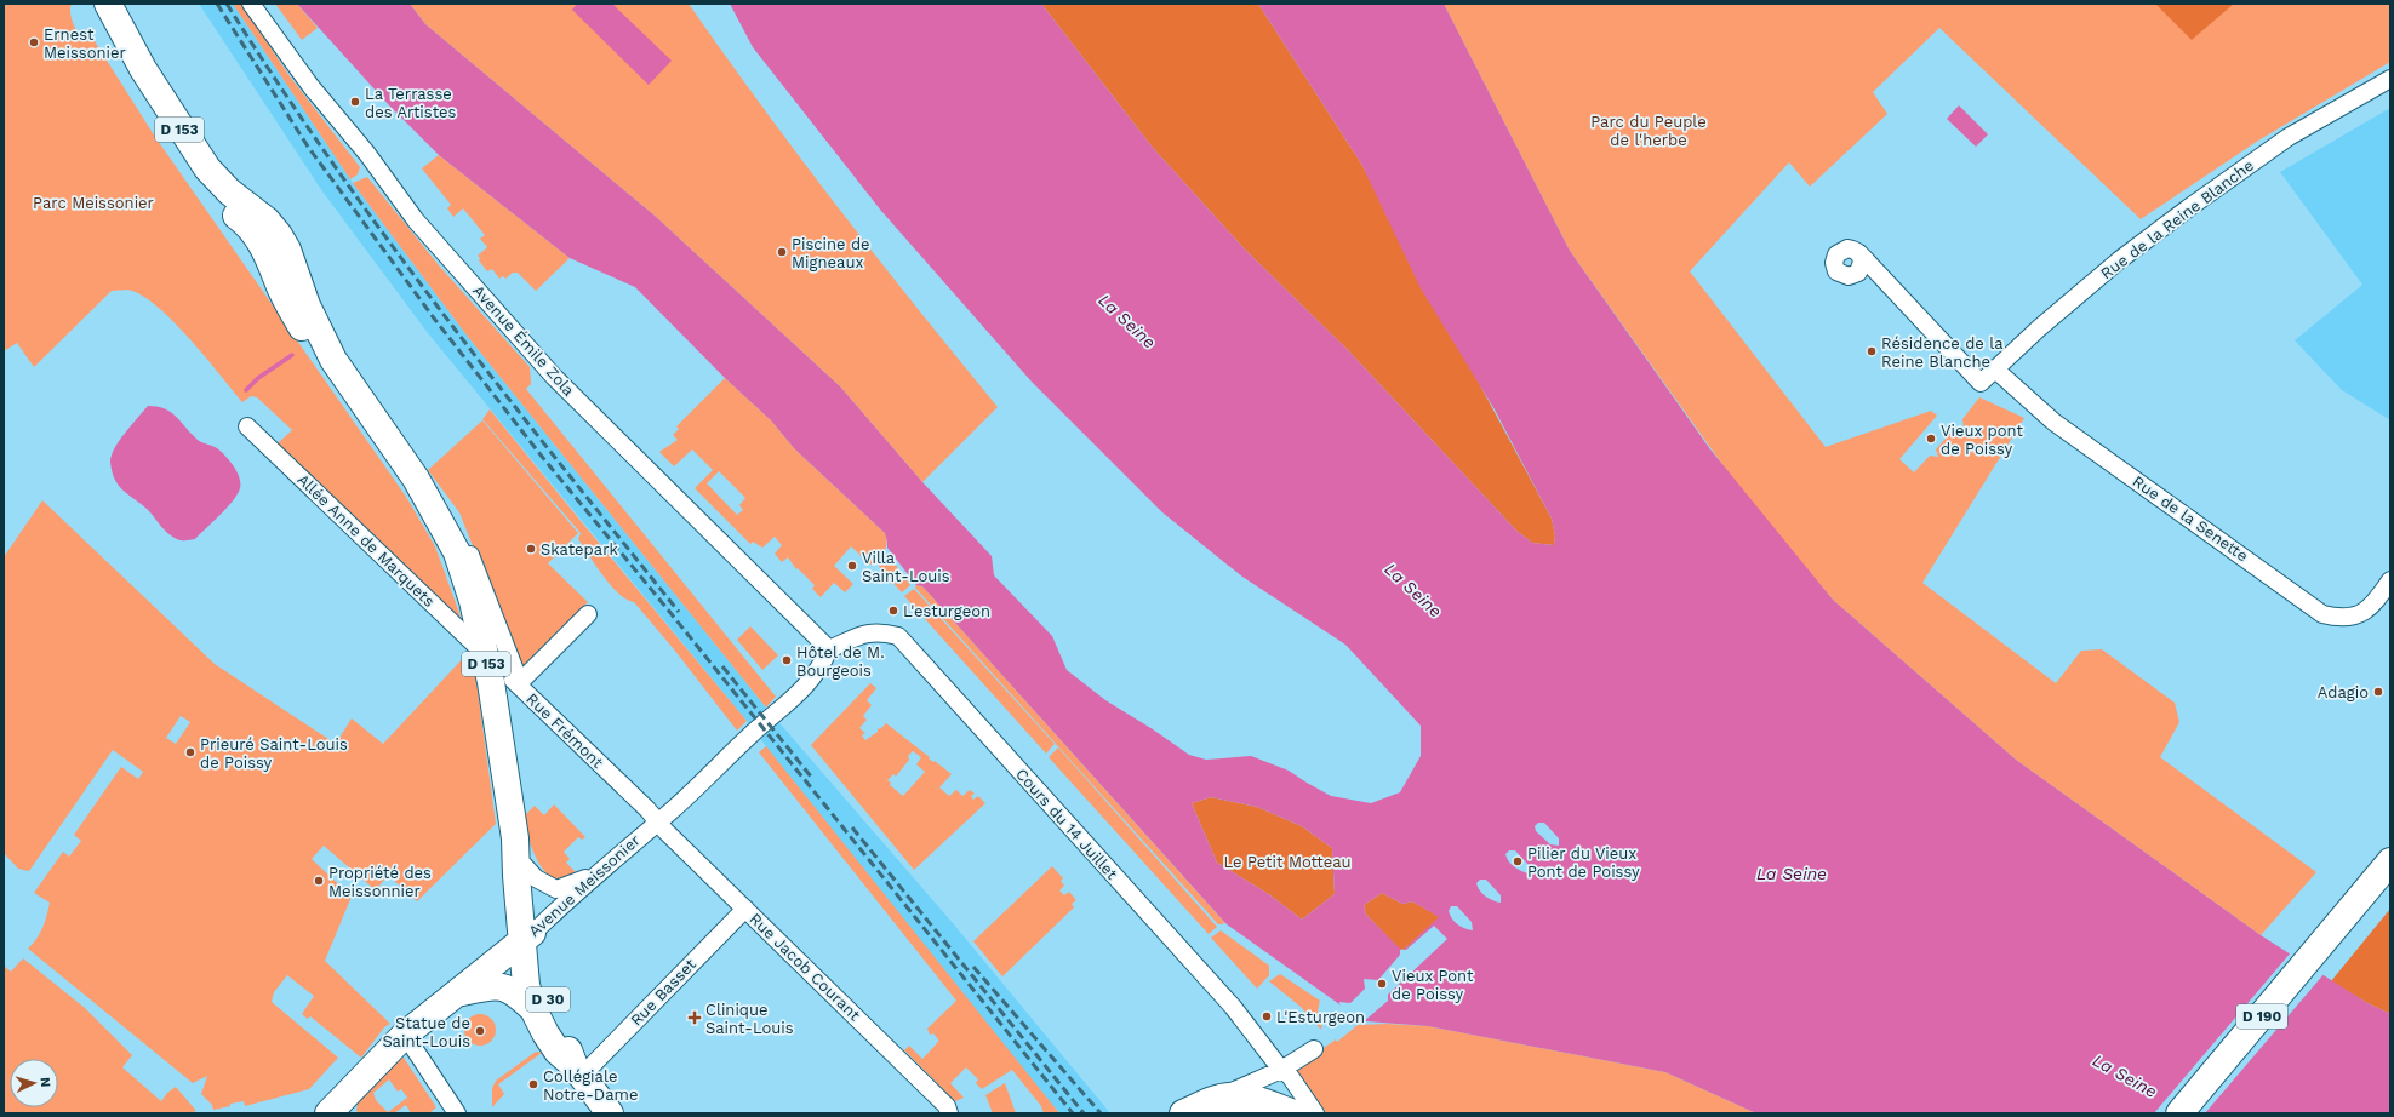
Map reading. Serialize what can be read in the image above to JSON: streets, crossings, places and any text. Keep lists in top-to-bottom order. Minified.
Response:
{"streets":{"main road":["D 153","Avenue Meissonier","D 30","D 190"],"street":["Rue de la Reine Blanche","Avenue Émile Zola","Rue de la Senette","Allée Anne de Marquets","Rue Frémont","Cours du 14 Juillet","Rue Jacob Courant","Rue Basset"]},"crossings":[["D 153","Allée Anne de Marquets"],["D 153","Rue Frémont"],["D 153","Avenue Meissonier"],["D 153","Rue Basset"],["D 153","D 30"],["Rue de la Reine Blanche","Rue de la Senette"],["Avenue Émile Zola","Cours du 14 Juillet"],["Avenue Émile Zola","Avenue Meissonier"],["Allée Anne de Marquets","Rue Frémont"],["Rue Frémont","Avenue Meissonier"],["Rue Frémont","Rue Jacob Courant"],["Cours du 14 Juillet","Avenue Meissonier"],["Avenue Meissonier","Rue Jacob Courant"],["Avenue Meissonier","D 30"],["Rue Jacob Courant","Rue Basset"],["Rue Basset","D 30"]],"water":["La Seine"],"parks":["Parc du Peuple de l'herbe","Parc Meissonier","Le Petit Motteau"],"places":{"other":["Ernest Meissonier","La Terrasse des Artistes","Piscine de Migneaux","Résidence de la Reine Blanche","Vieux pont de Poissy","Skatepark","Villa Saint-Louis","L'esturgeon","Hôtel de M. Bourgeois","Adagio","Prieuré Saint-Louis de Poissy","Pilier du Vieux Pont de Poissy","Propriété des Meissonnier","Vieux Pont de Poissy","L'Esturgeon","Statue de Saint-Louis","Collégiale Notre-Dame"],"health":["Clinique Saint-Louis"]},"north":"right"}
